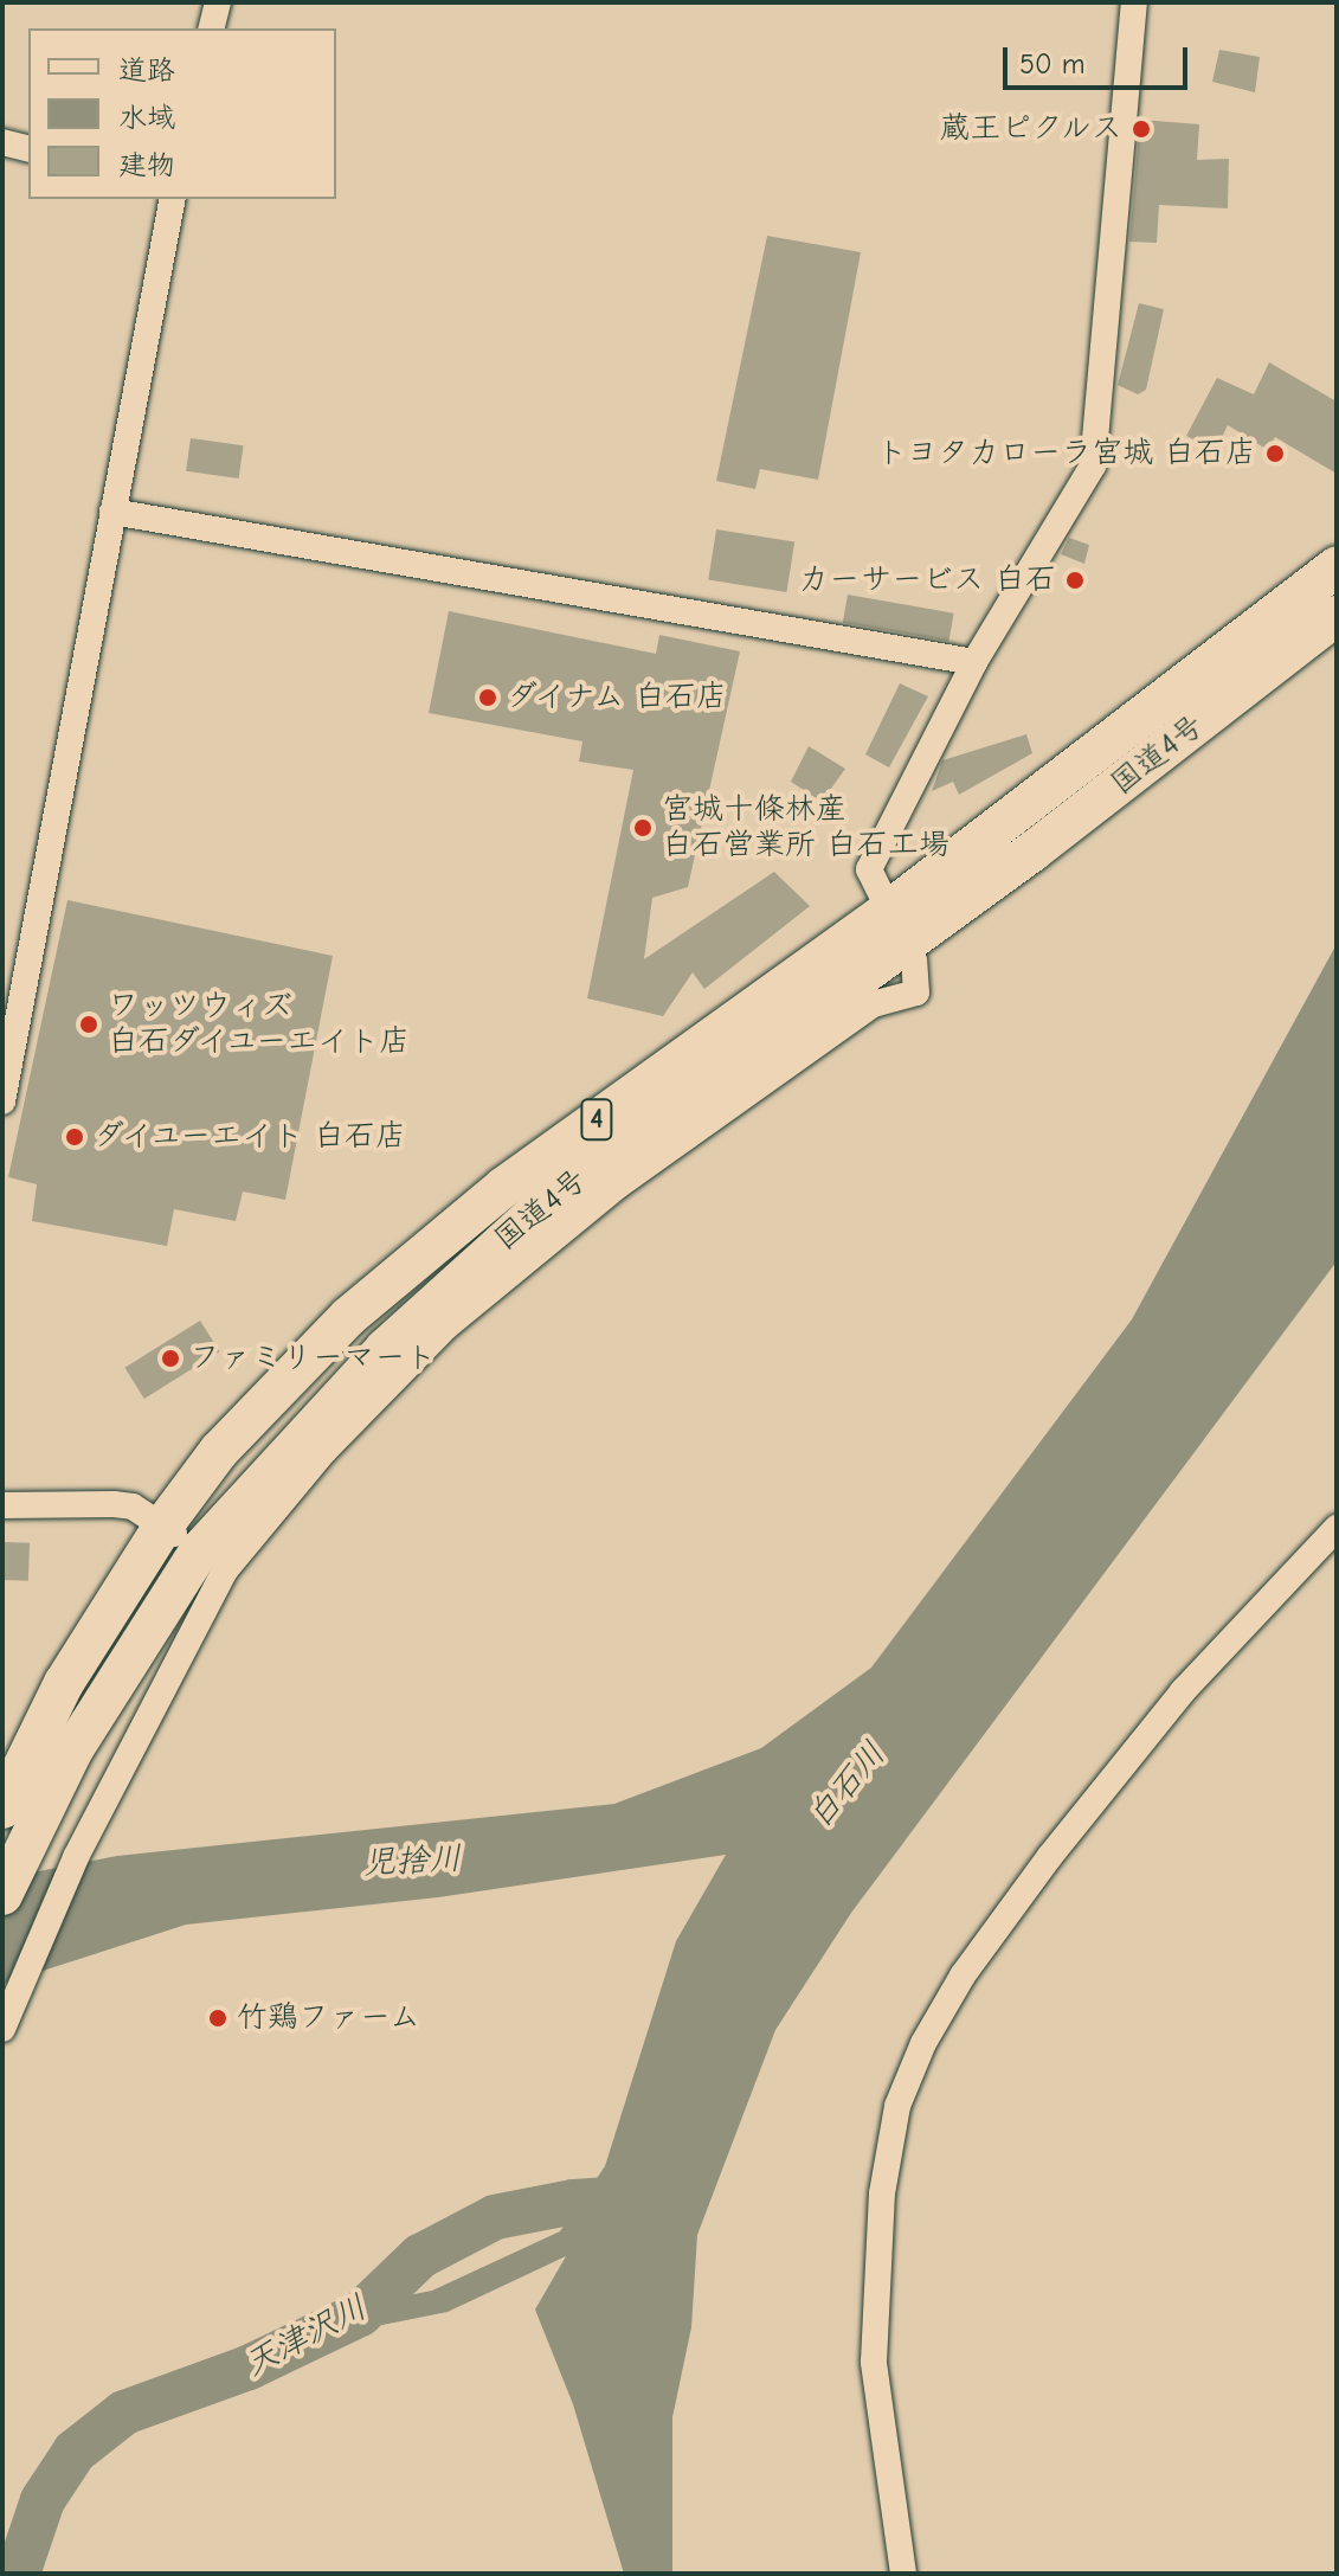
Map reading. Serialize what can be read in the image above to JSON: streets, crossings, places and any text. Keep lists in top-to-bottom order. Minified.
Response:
{"streets":{"highway":["国道4号","4"]},"water":["白石川","児捨川","天津沢川"],"places":["蔵王ピクルス","トヨタカローラ宮城 白石店","カーサービス 白石","ダイナム 白石店","宮城十條林産 白石営業所 白石工場","ワッツウィズ 白石ダイユーエイト店","ダイユーエイト 白石店","ファミリーマート","竹鶏ファーム"],"legend":["道路","水域","建物"],"scale_bar":"50 m"}
